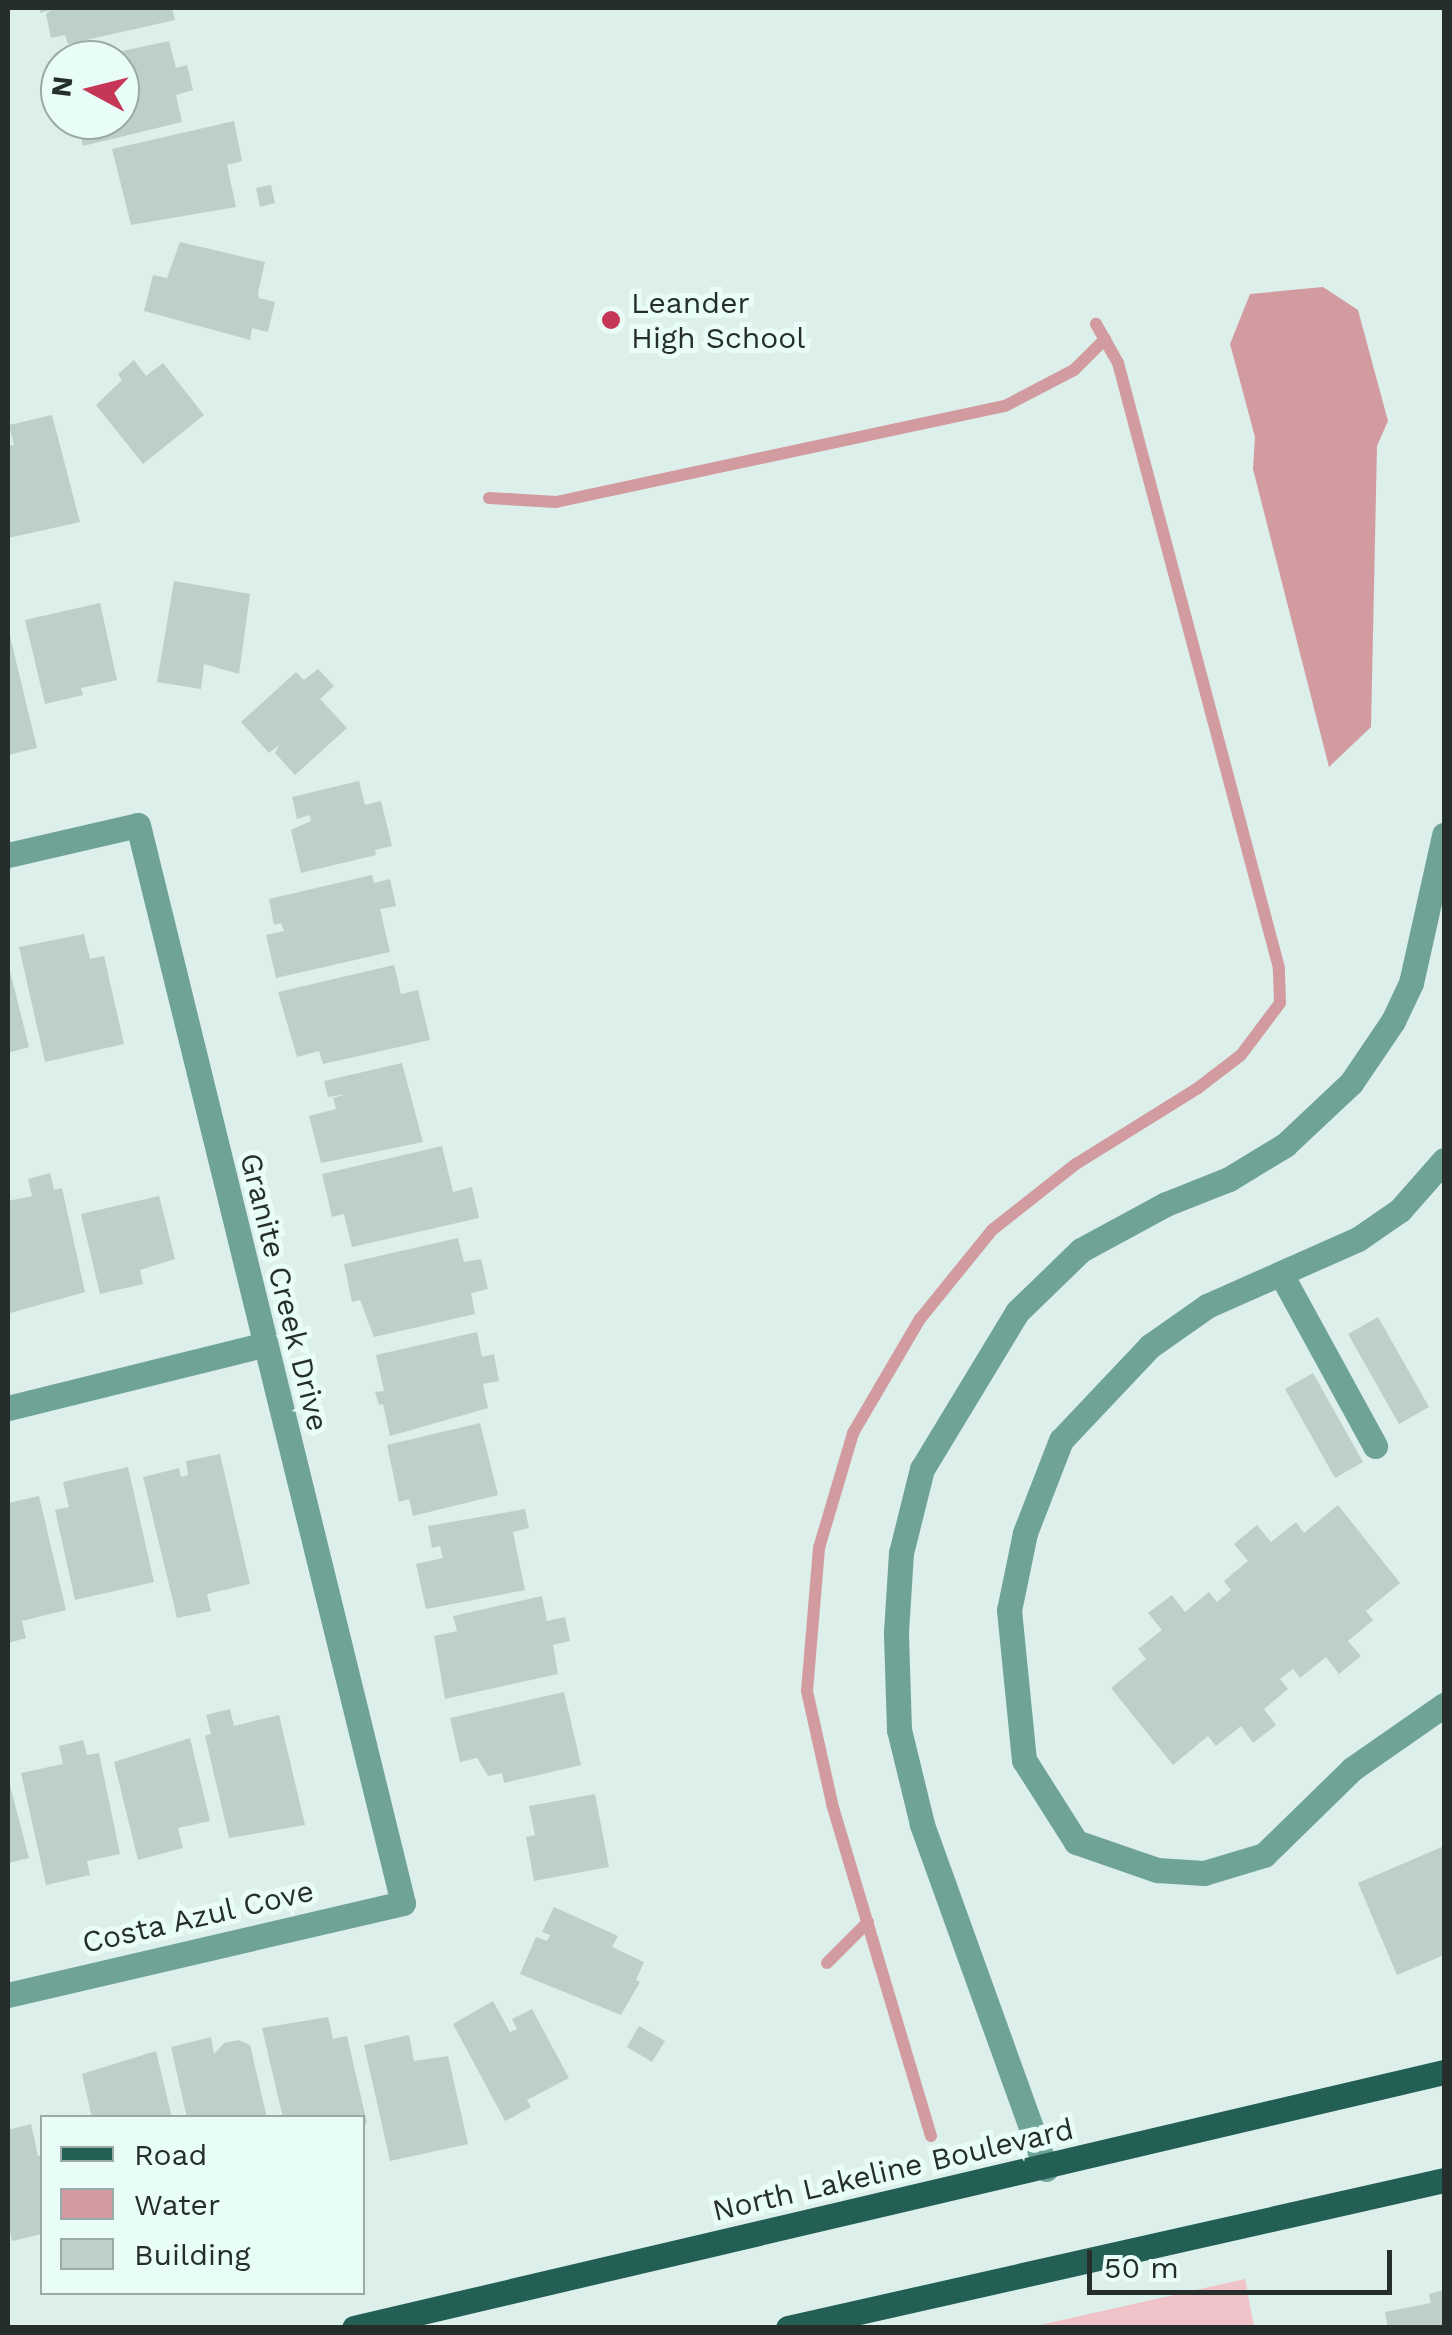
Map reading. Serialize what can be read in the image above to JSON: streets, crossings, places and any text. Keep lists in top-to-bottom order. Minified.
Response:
{"streets":{"main road":["North Lakeline Boulevard"],"street":["Granite Creek Drive","Costa Azul Cove"]},"crossings":[["Granite Creek Drive","Costa Azul Cove"]],"places":["Leander High School"],"legend":["Road","Water","Building"],"scale_bar":"50 m","north":"left"}
